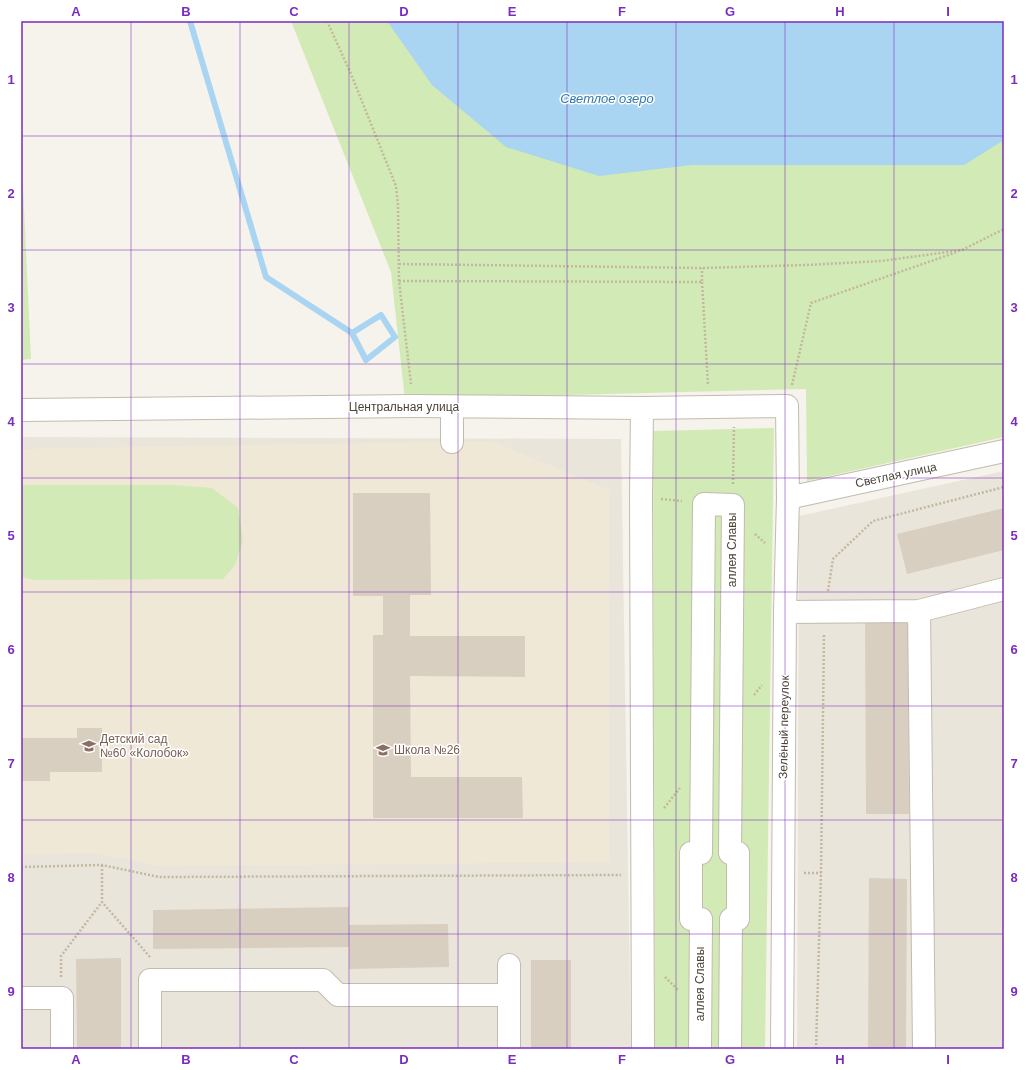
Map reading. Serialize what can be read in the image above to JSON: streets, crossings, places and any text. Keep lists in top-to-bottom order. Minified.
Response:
{"streets":{"street":["Центральная улица","Светлая улица","аллея Славы","Зелёный переулок"]},"crossings":[["Центральная улица","Зелёный переулок"],["Светлая улица","Зелёный переулок"]],"water":["Светлое озеро"],"places":{"school or university":["Детский сад №60 «Колобок»","Школа №26"]},"grid":{"columns":["A","B","C","D","E","F","G","H","I"],"rows":["1","2","3","4","5","6","7","8","9"]}}
